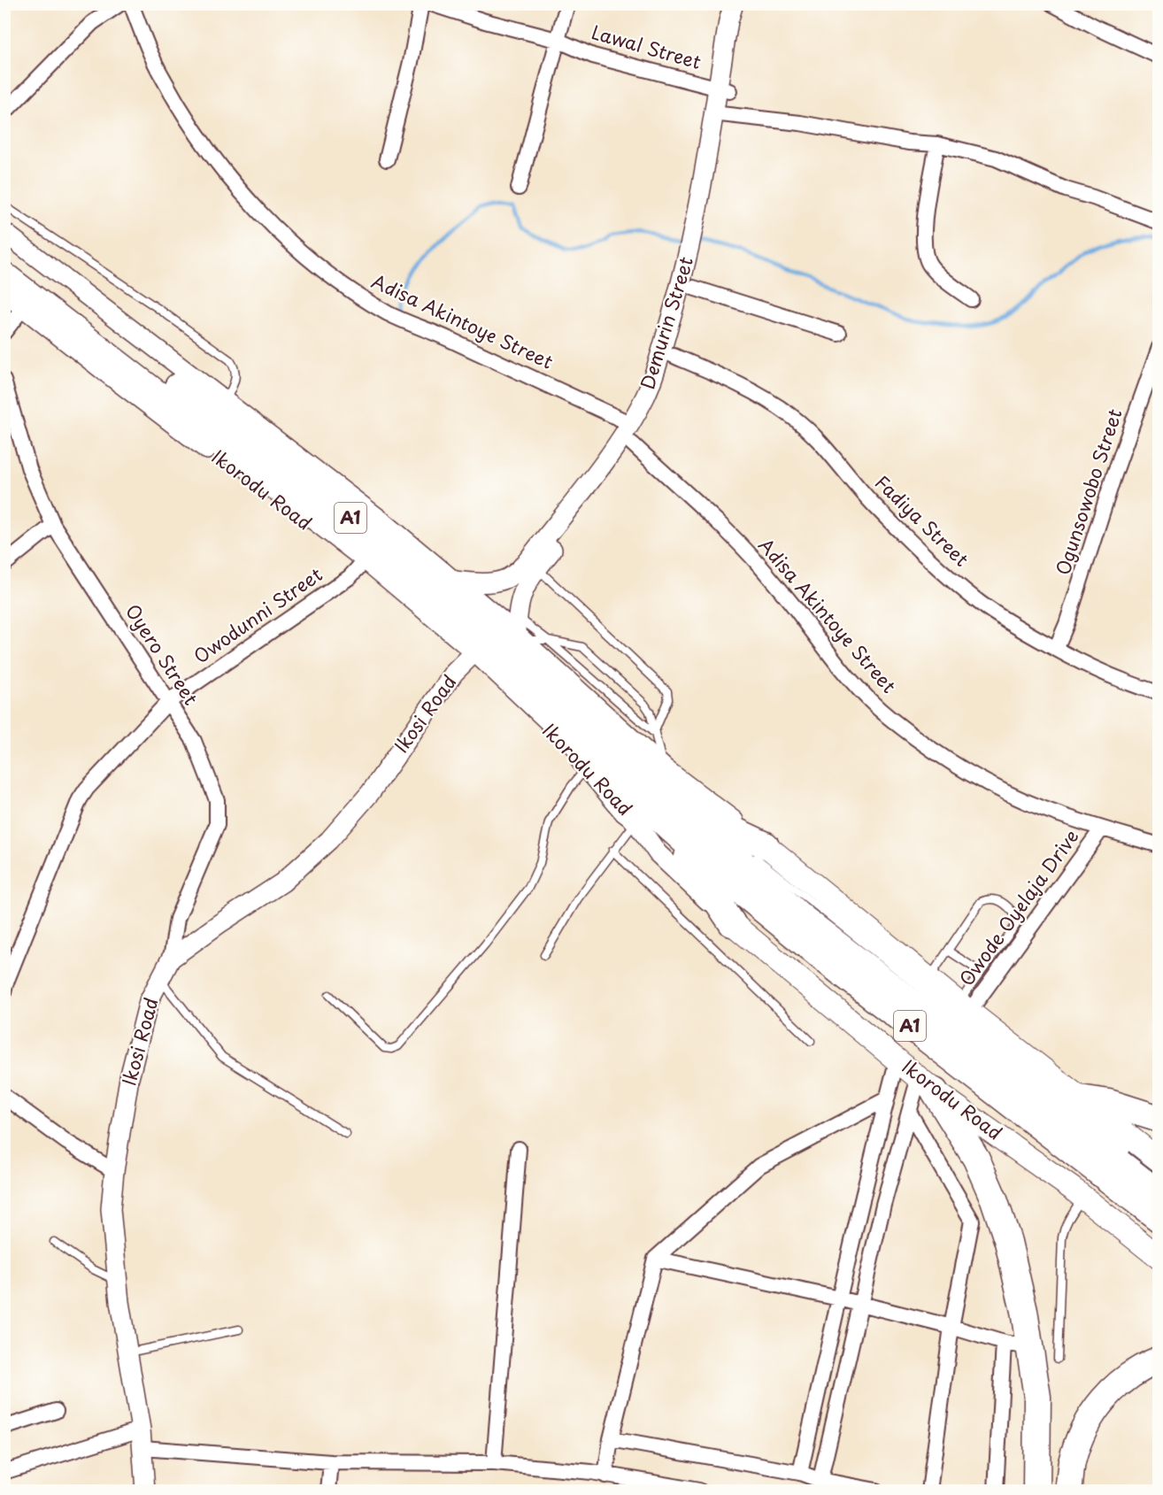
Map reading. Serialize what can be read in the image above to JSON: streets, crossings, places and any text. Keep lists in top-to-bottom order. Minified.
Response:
{"streets":{"highway":["Ikorodu Road","A1"],"street":["Lawal Street","Adisa Akintoye Street","Demurin Street","Ogunsowobo Street","Fadiya Street","Owodunni Street","Oyero Street","Ikosi Road","Owode Oyelaja Drive"]},"crossings":[["Lawal Street","Demurin Street"],["Adisa Akintoye Street","Demurin Street"],["Adisa Akintoye Street","Owode Oyelaja Drive"],["Demurin Street","Ikorodu Road"],["Demurin Street","Fadiya Street"],["Ikorodu Road","Owodunni Street"],["Ikorodu Road","Ikosi Road"],["Ikorodu Road","Owode Oyelaja Drive"],["Ogunsowobo Street","Fadiya Street"],["Owodunni Street","Oyero Street"],["Oyero Street","Ikosi Road"]]}
